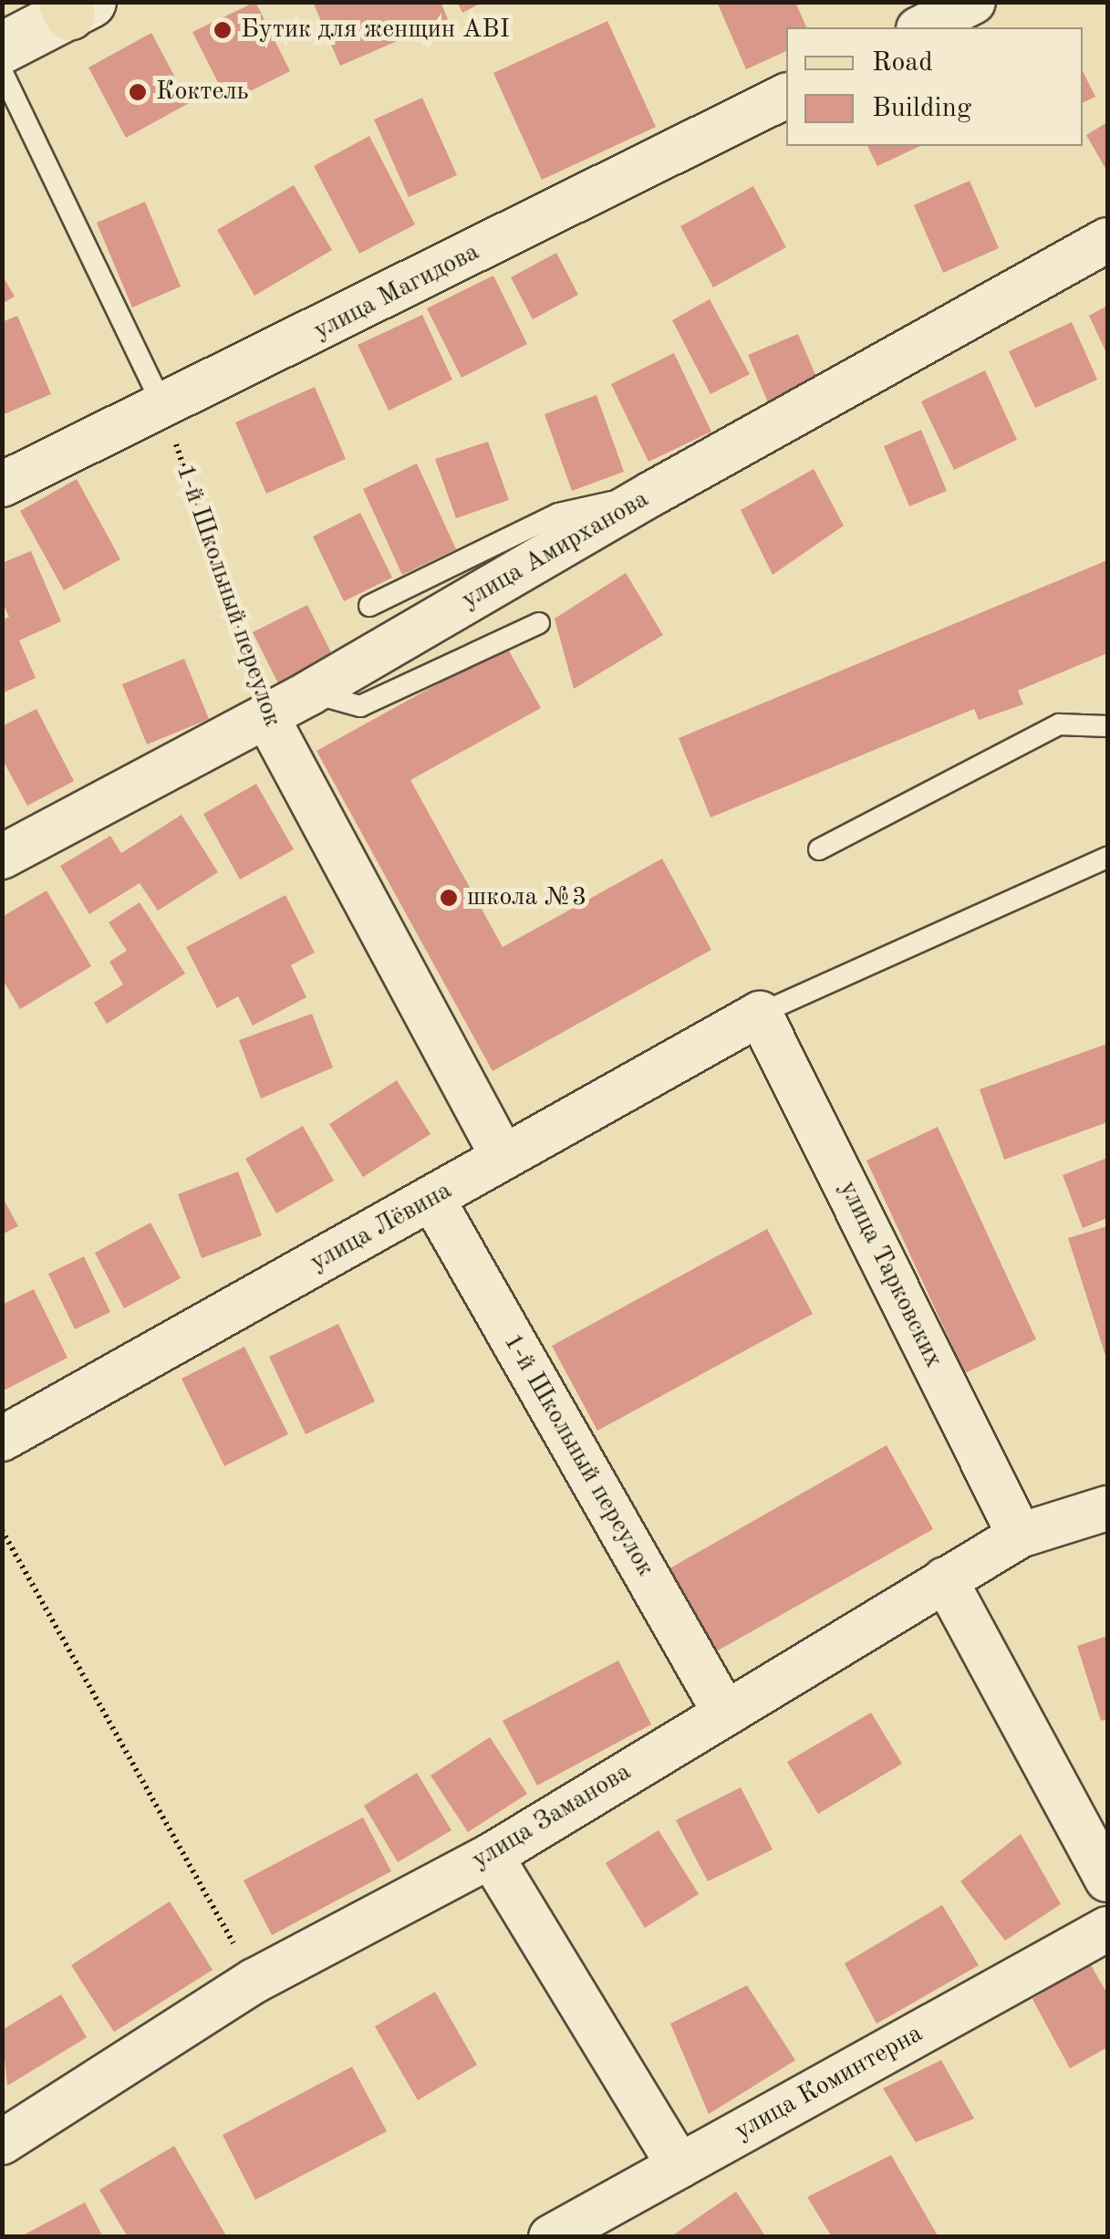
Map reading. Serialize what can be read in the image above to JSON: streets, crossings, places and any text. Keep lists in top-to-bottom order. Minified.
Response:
{"streets":{"street":["улица Магидова","улица Амирханова","1-й Школьный переулок","улица Лёвина","улица Тарковских","улица Заманова","улица Коминтерна"]},"crossings":[["улица Магидова","1-й Школьный переулок"],["улица Амирханова","1-й Школьный переулок"],["1-й Школьный переулок","улица Лёвина"],["1-й Школьный переулок","улица Заманова"],["улица Лёвина","улица Тарковских"],["улица Тарковских","улица Заманова"]],"places":["Бутик для женщин ABI","Коктель","школа №3"],"legend":["Road","Building"]}
